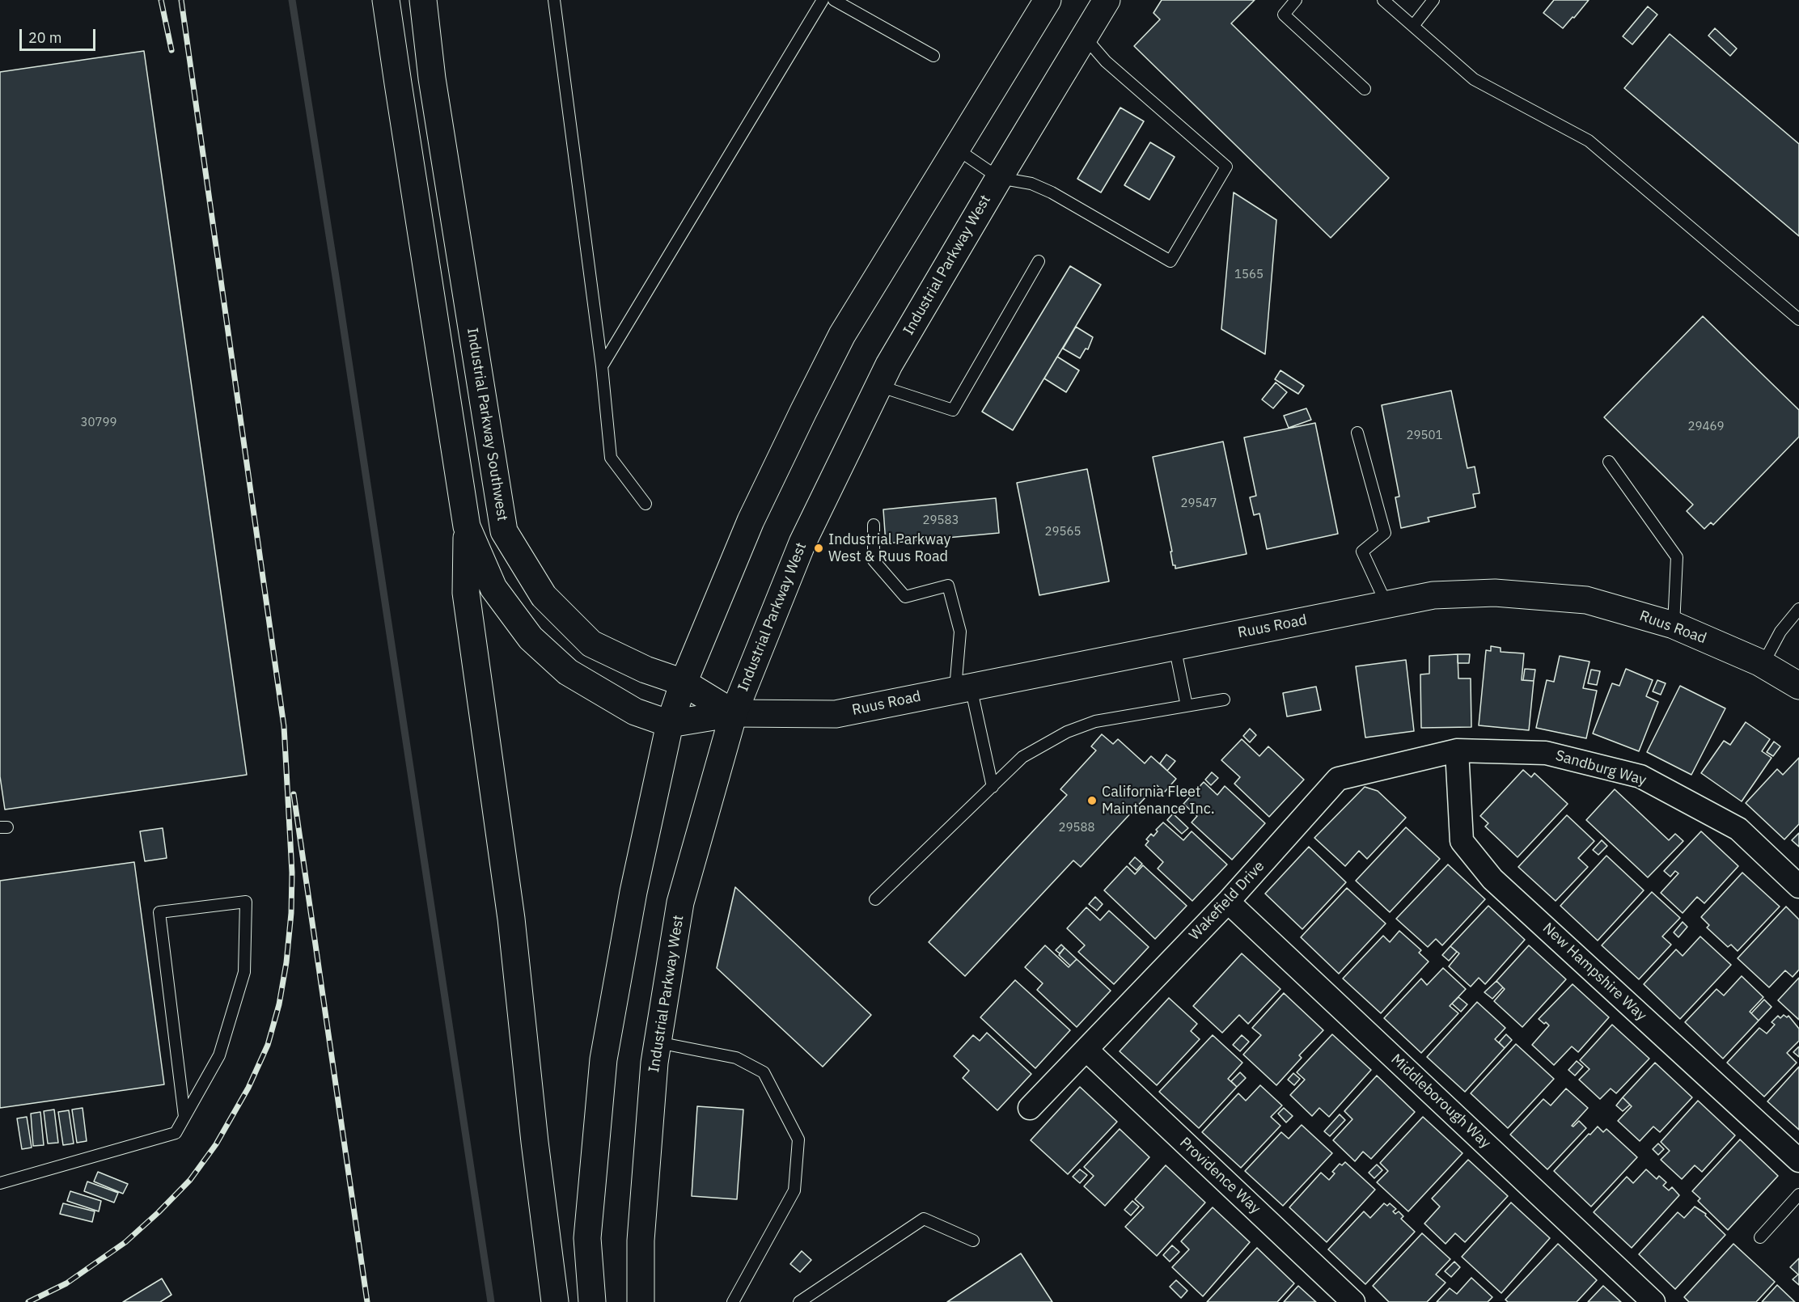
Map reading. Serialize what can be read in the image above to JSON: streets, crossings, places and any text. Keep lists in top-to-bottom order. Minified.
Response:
{"streets":{"main road":["Industrial Parkway West","Industrial Parkway Southwest","Ruus Road"],"street":["Sandburg Way","Wakefield Drive","New Hampshire Way","Middleborough Way","Providence Way"]},"crossings":[["Industrial Parkway West","Industrial Parkway Southwest"],["Industrial Parkway West","Ruus Road"],["Industrial Parkway Southwest","Ruus Road"],["Sandburg Way","Wakefield Drive"],["Sandburg Way","New Hampshire Way"],["Wakefield Drive","New Hampshire Way"],["Wakefield Drive","Middleborough Way"],["Wakefield Drive","Providence Way"]],"places":["Industrial Parkway West & Ruus Road","California Fleet Maintenance Inc."],"house_numbers":["1565","30799","29469","29501","29547","29583","29565","29588"],"scale_bar":"20 m"}
